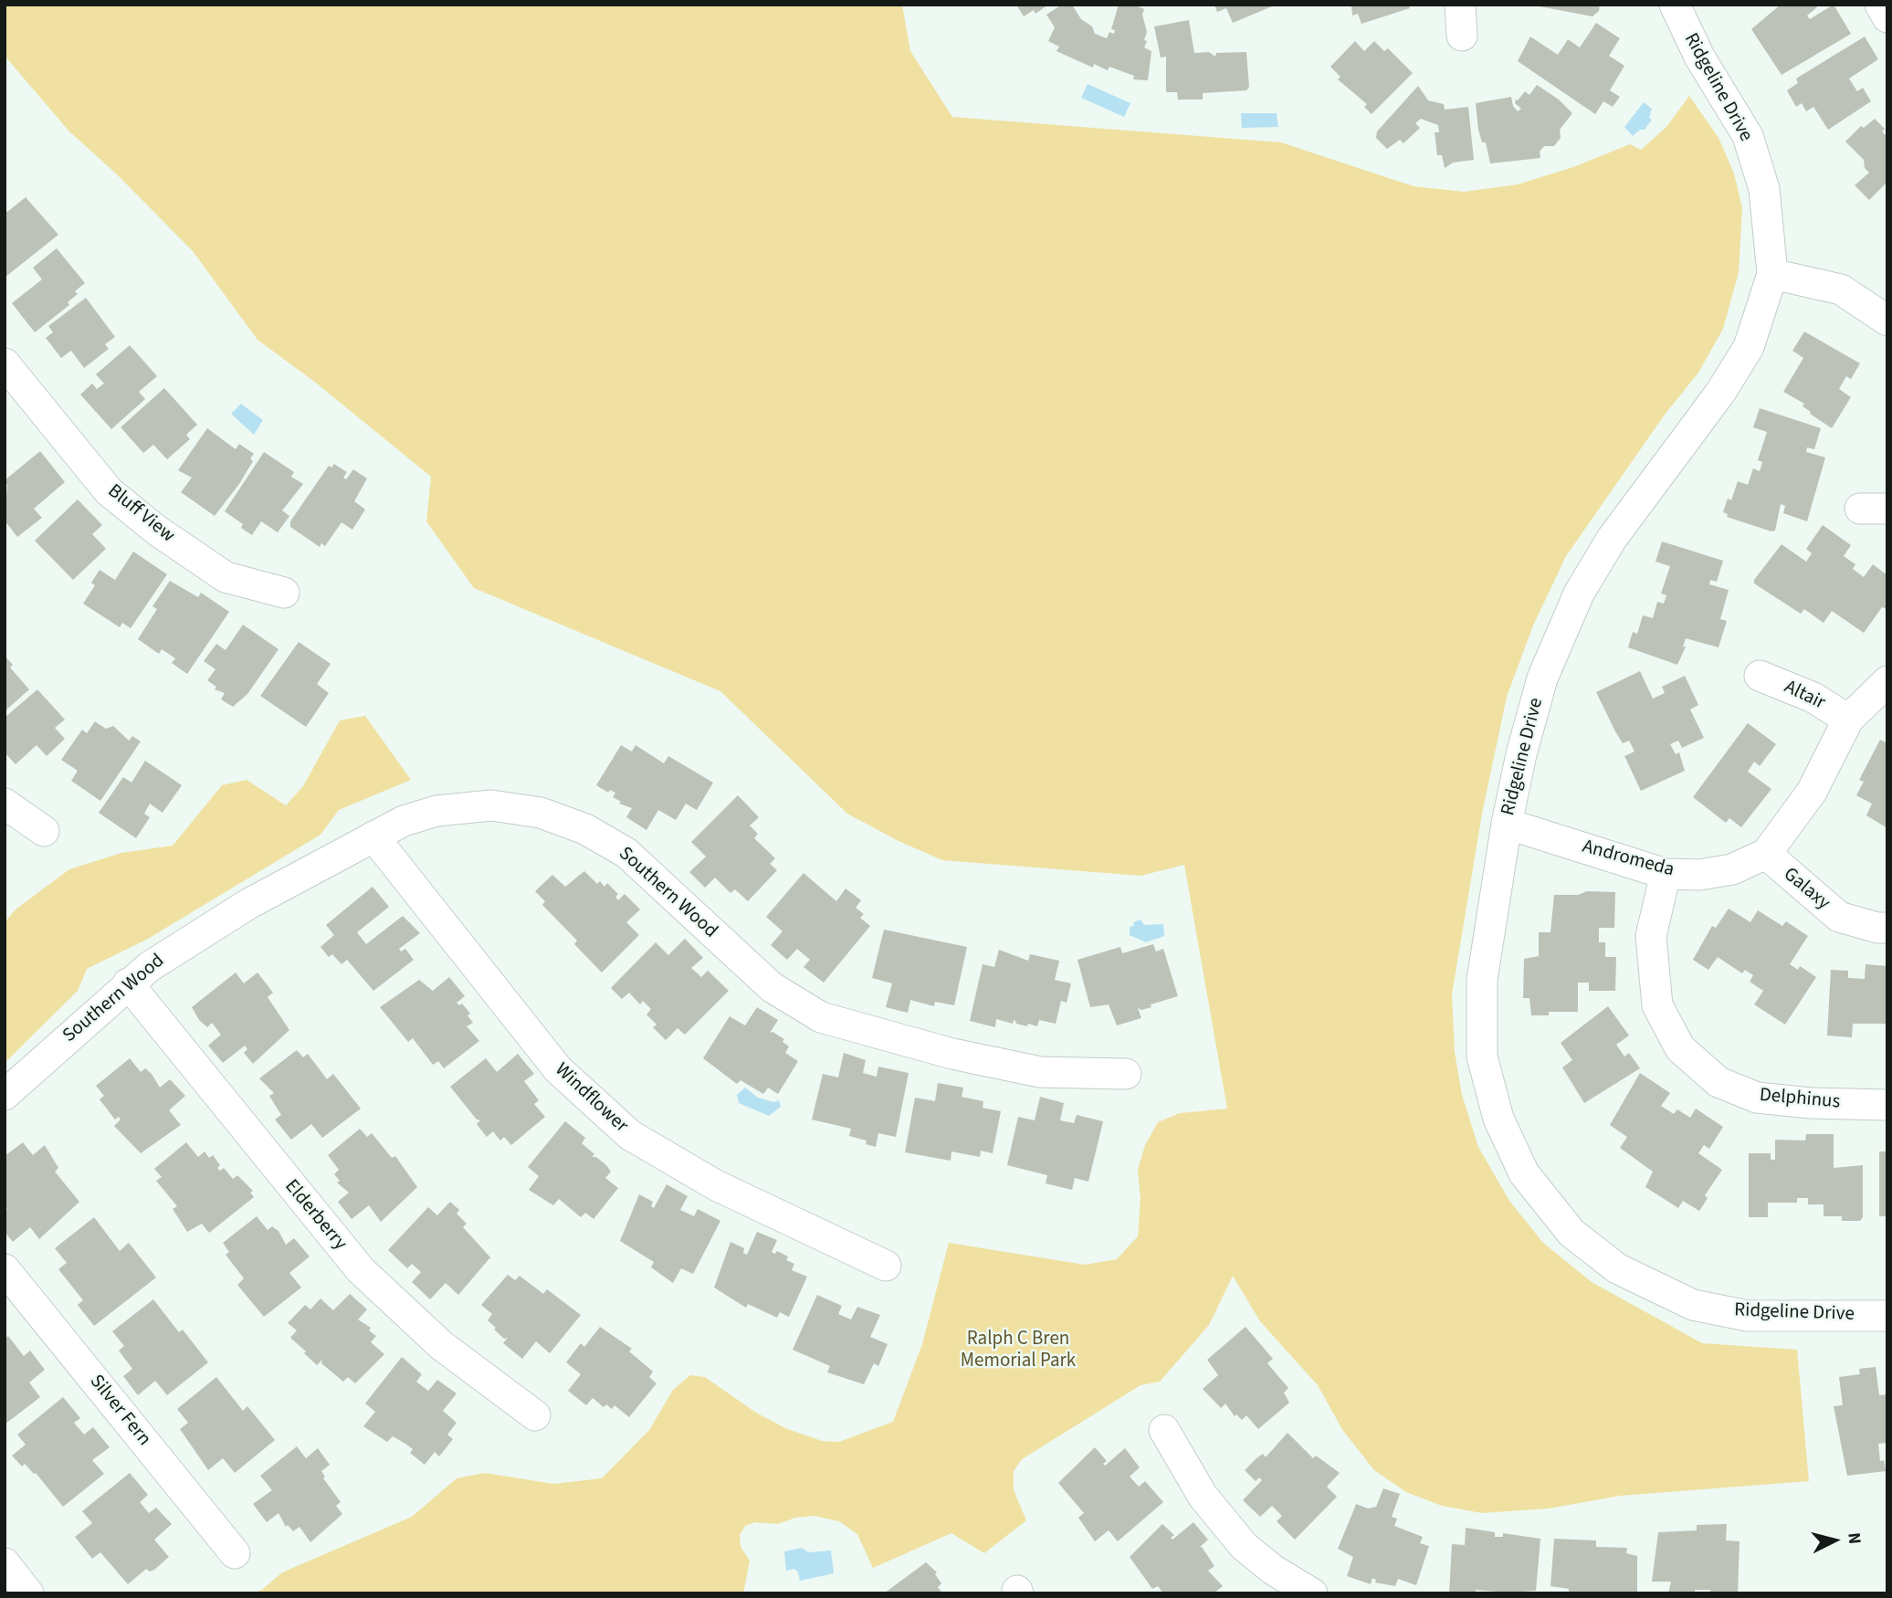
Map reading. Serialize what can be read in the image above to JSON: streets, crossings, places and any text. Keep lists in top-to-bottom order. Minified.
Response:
{"streets":{"street":["Ridgeline Drive","Bluff View","Altair","Andromeda","Galaxy","Southern Wood","Windflower","Delphinus","Elderberry","Silver Fern"]},"crossings":[["Ridgeline Drive","Andromeda"],["Altair","Andromeda"],["Andromeda","Galaxy"],["Andromeda","Delphinus"],["Southern Wood","Windflower"],["Southern Wood","Elderberry"]],"parks":["Ralph C Bren Memorial Park"],"north":"right"}
